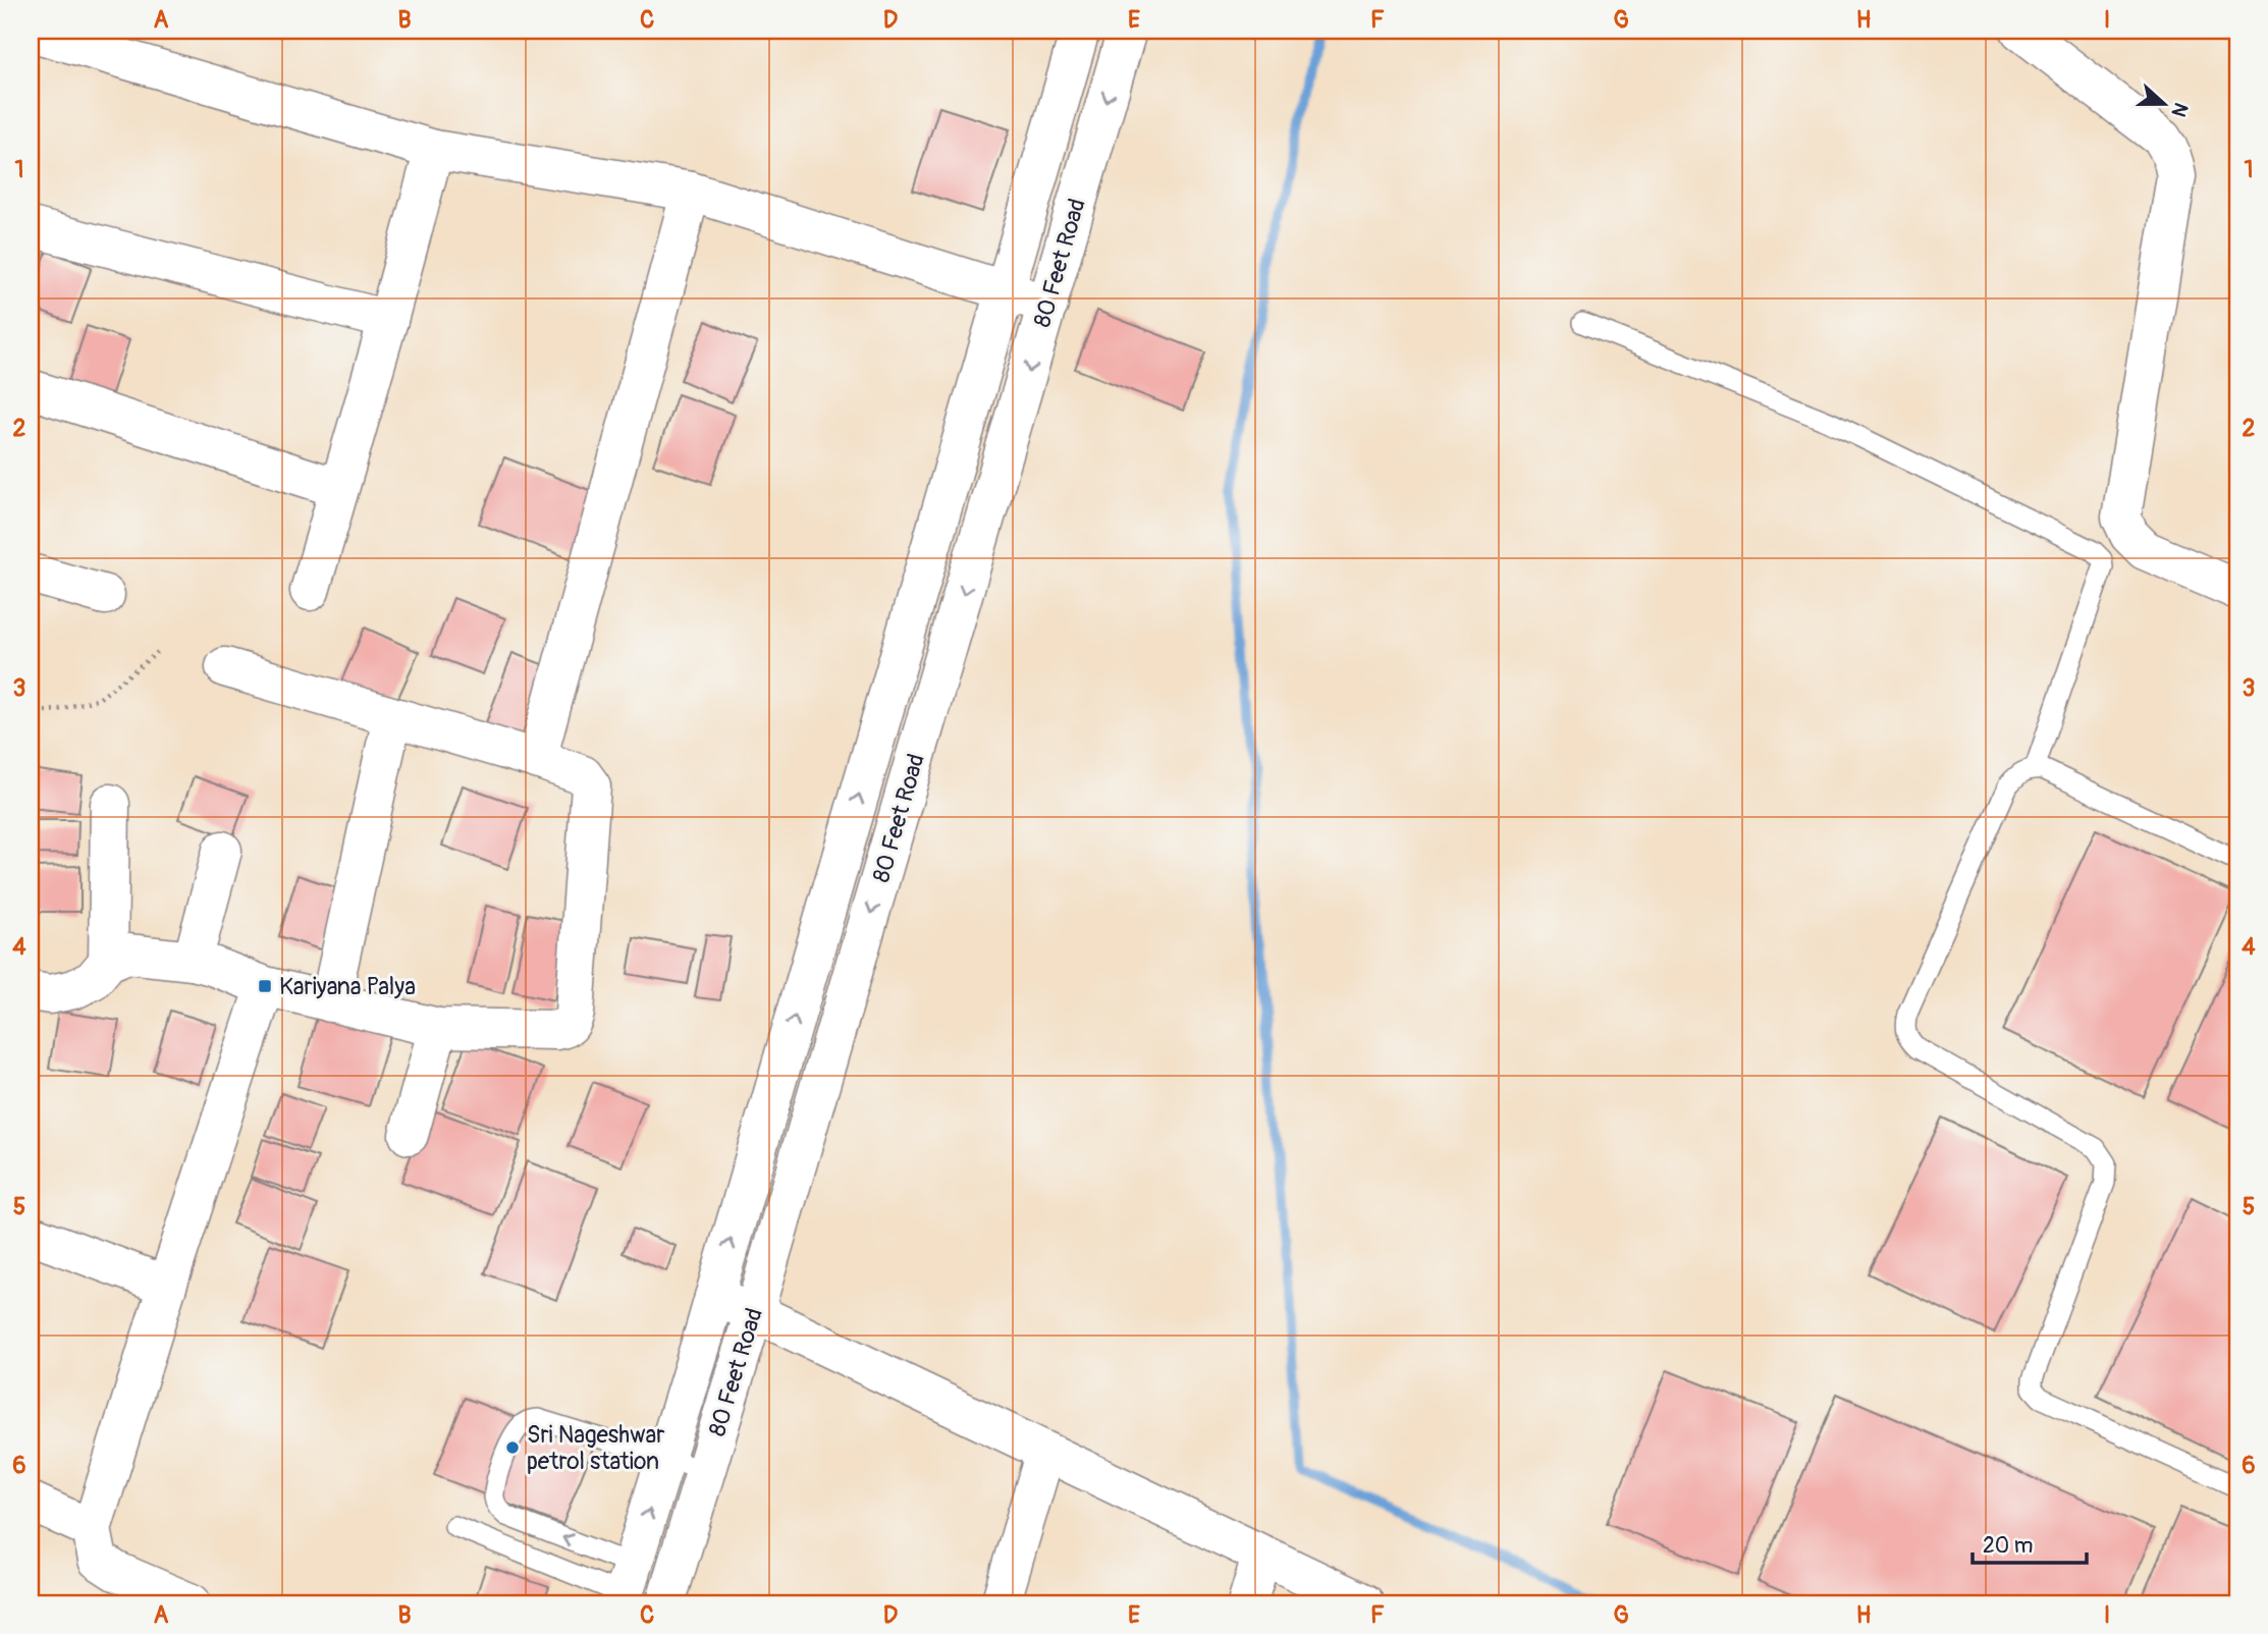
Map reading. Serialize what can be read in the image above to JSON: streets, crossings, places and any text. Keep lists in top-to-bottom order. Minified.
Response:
{"streets":{"street":["80 Feet Road"]},"places":{"transit":["Kariyana Palya"],"other":["Sri Nageshwar petrol station"]},"scale_bar":"20 m","north":"right","grid":{"columns":["A","B","C","D","E","F","G","H","I"],"rows":["1","2","3","4","5","6"]}}
